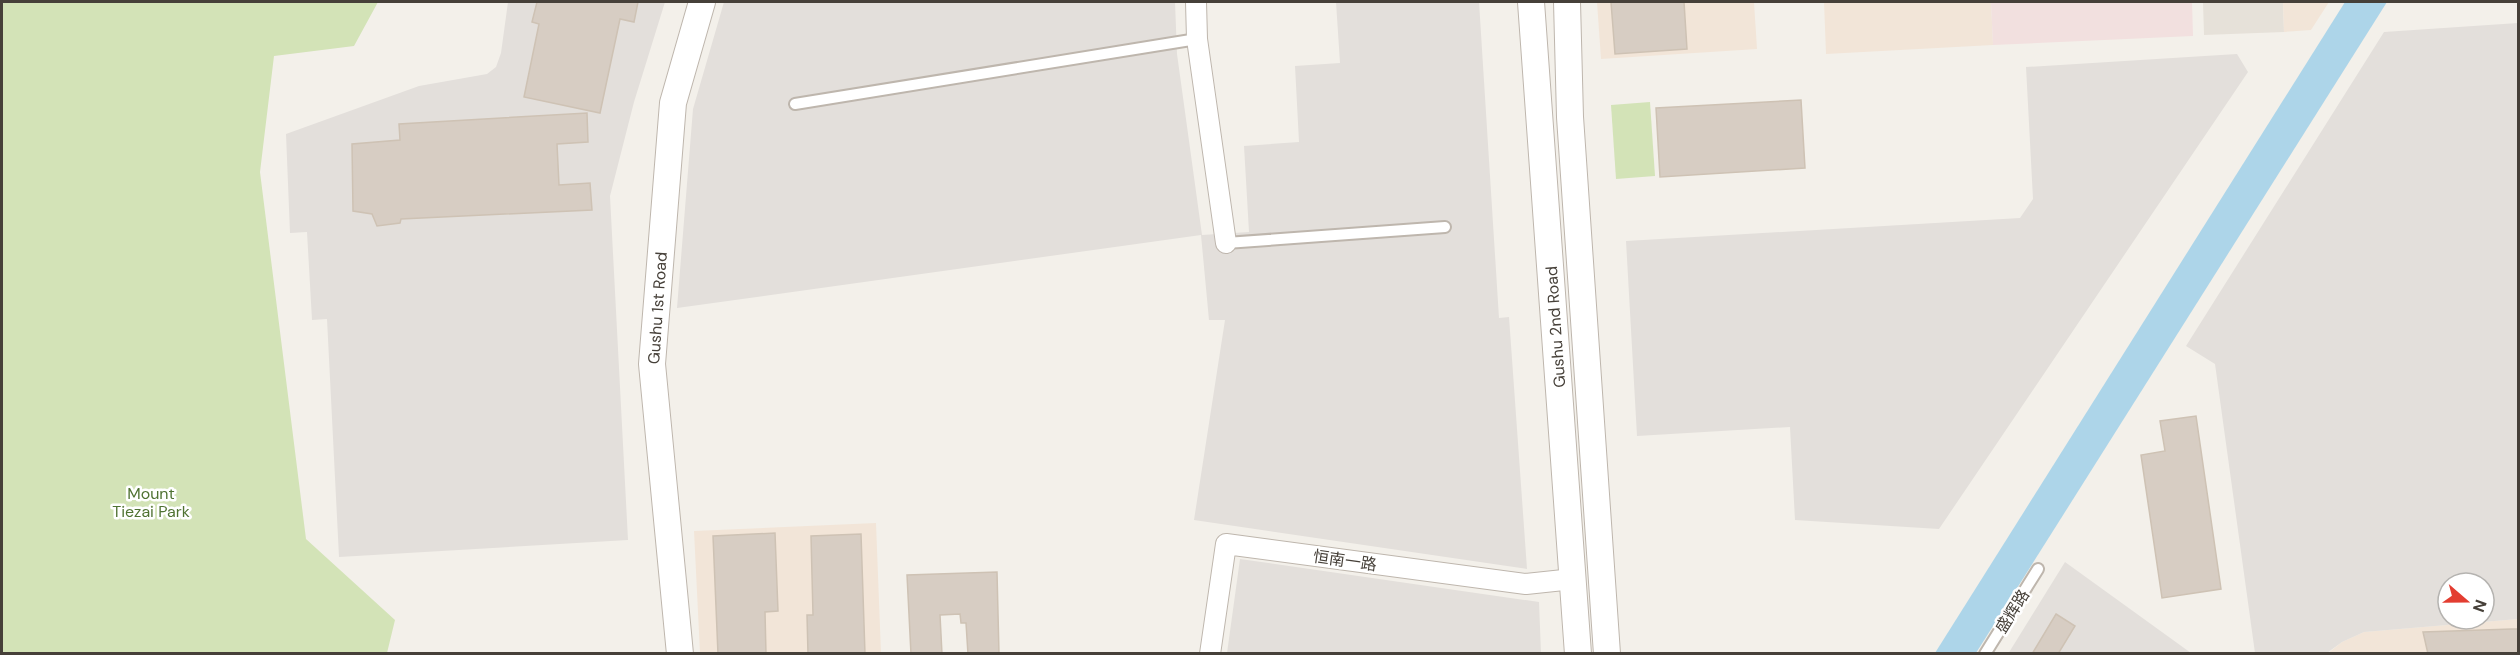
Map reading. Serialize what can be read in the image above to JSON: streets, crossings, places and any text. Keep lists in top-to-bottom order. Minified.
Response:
{"streets":{"street":["Gushu 1st Road","Gushu 2nd Road","恒南一路"],"lane":["盛辉路"]},"crossings":[["Gushu 2nd Road","恒南一路"]],"parks":["Mount Tiezai Park"],"north":"right"}
